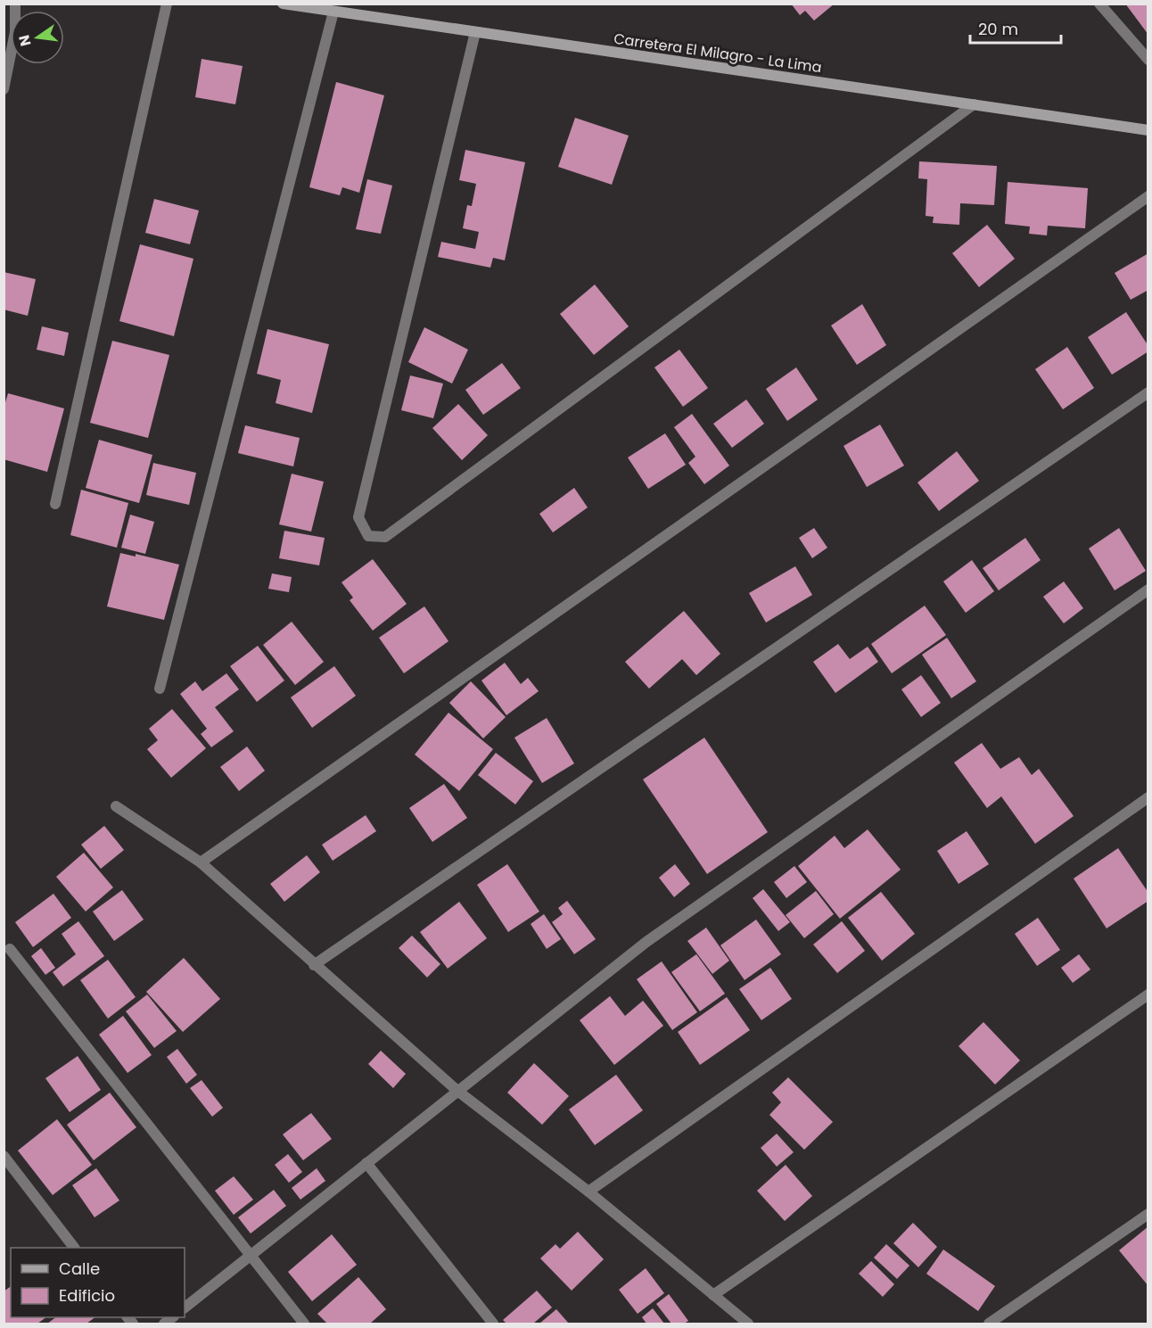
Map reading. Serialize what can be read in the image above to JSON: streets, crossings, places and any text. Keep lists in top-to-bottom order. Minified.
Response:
{"streets":{"main road":["Carretera El Milagro - La Lima"]},"legend":["Calle","Edificio"],"scale_bar":"20 m","north":"left"}
